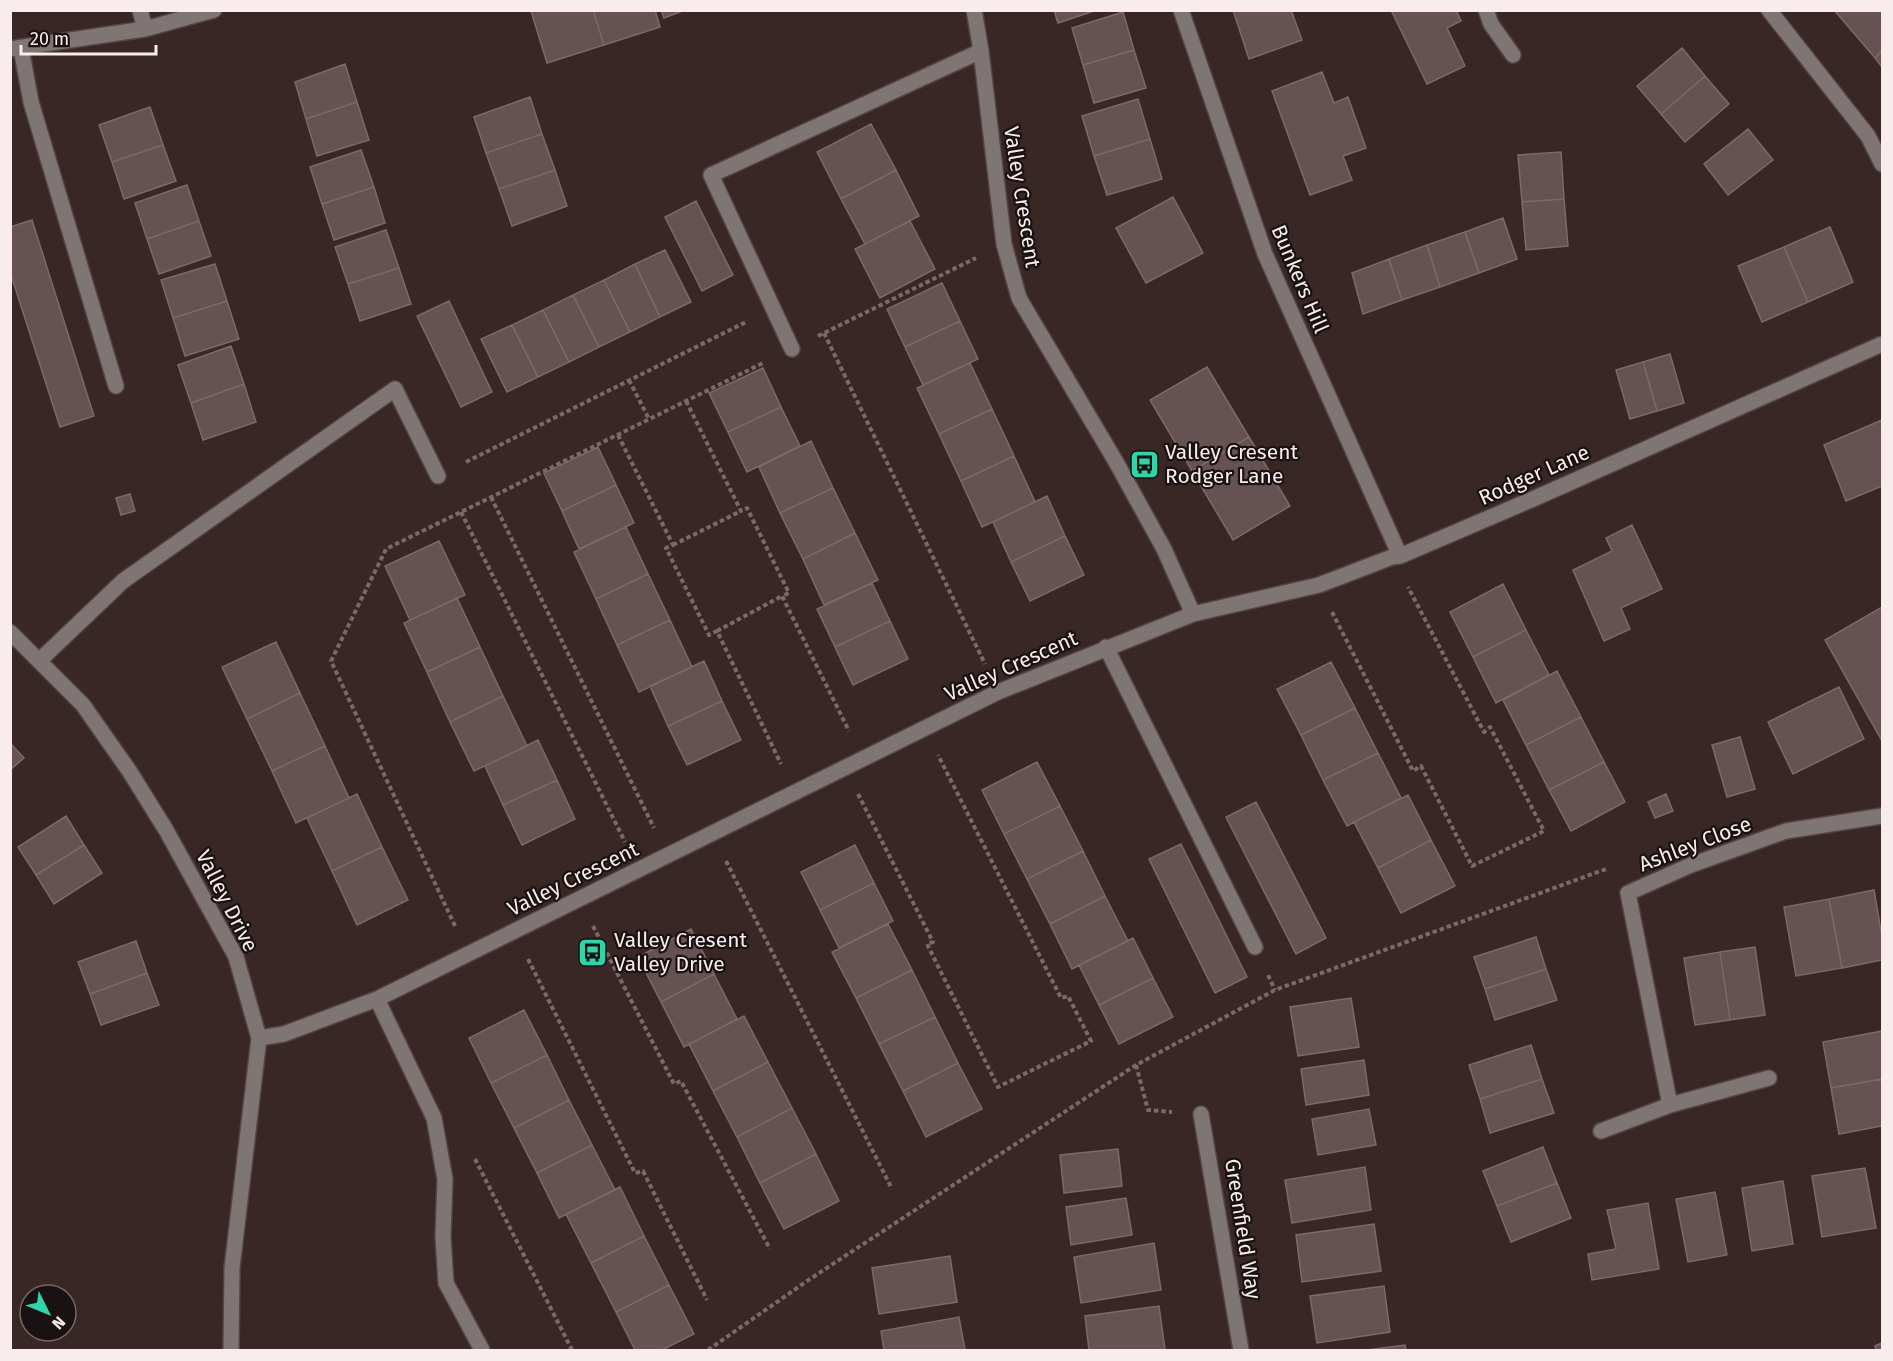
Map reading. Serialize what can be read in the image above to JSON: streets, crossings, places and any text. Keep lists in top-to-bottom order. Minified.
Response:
{"streets":{"street":["Valley Crescent","Bunkers Hill","Rodger Lane","Ashley Close","Valley Drive","Greenfield Way"]},"crossings":[["Valley Crescent","Rodger Lane"],["Valley Crescent","Valley Drive"],["Bunkers Hill","Rodger Lane"]],"places":{"bus stop":["Valley Cresent Rodger Lane","Valley Cresent Valley Drive"]},"scale_bar":"20 m","north":"bottom right"}
